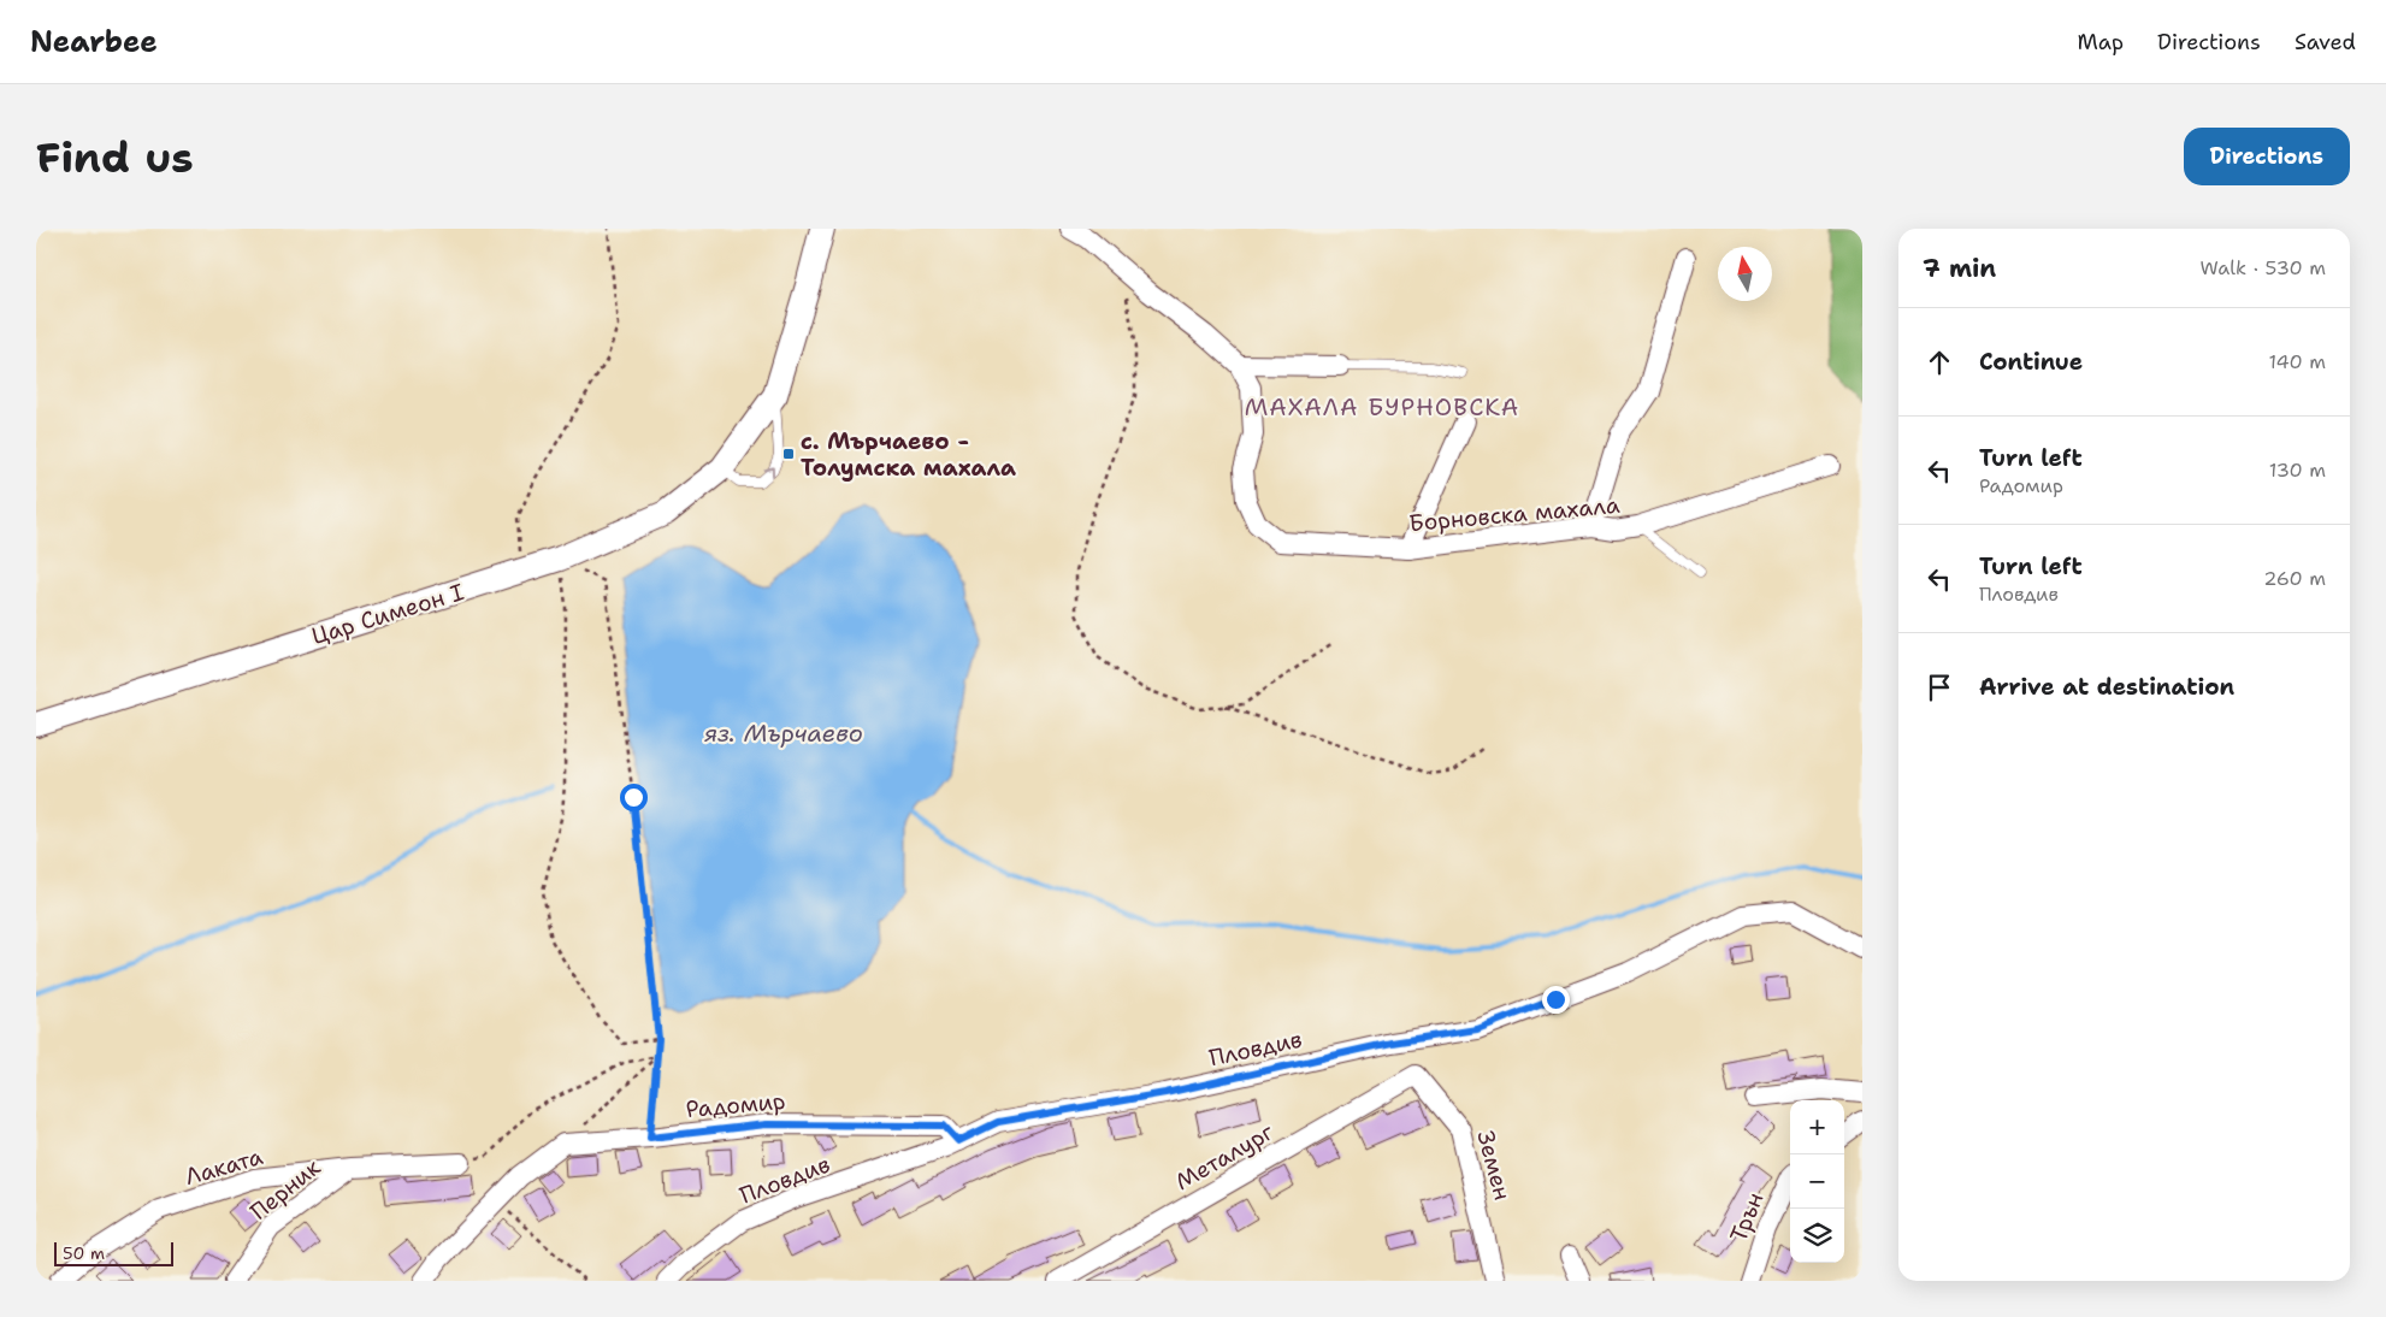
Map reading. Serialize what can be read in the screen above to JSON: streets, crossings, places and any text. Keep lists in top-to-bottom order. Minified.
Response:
{"streets":{"street":["Борновска махала","Цар Симеон I","Пловдив","Радомир","Металург","Земен","Лаката","Перник","Трън"]},"crossings":[["Пловдив","Радомир"],["Металург","Земен"],["Лаката","Перник"]],"districts":["МАХАЛА БУРНОВСКА"],"water":["яз. Мърчаево"],"places":{"transit":["с. Мърчаево - Толумска махала"]},"scale_bar":"50 m","north":"top","page":{"header":"Nearbee","nav":["Map","Directions","Saved"],"buttons":"Directions","title":"Find us","heading":["7 min","Walk · 530 m"],"list":[["Continue","140 m"],["Turn left","Радомир","130 m"],["Turn left","Пловдив","260 m"],"Arrive at destination"],"map_buttons":["+","−"],"scale":"50 m"}}
